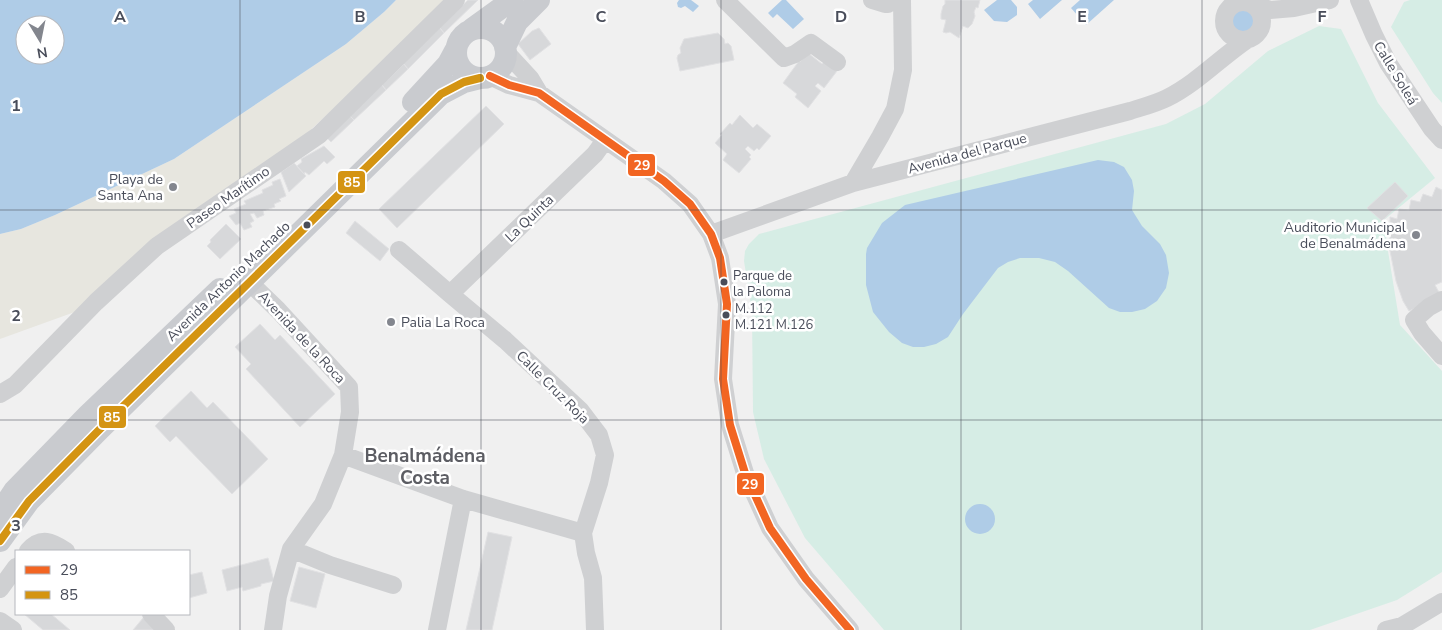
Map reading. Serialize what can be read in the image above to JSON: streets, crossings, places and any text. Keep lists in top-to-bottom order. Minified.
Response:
{"streets":{"main road":["Avenida Antonio Machado"],"street":["Calle Soleá","Avenida del Parque","Paseo Marítimo","La Quinta","Avenida de la Roca","Calle Cruz Roja"]},"crossings":[["La Quinta","Calle Cruz Roja"],["Avenida Antonio Machado","Avenida de la Roca"]],"districts":["Benalmádena Costa"],"places":["Playa de Santa Ana","Auditorio Municipal de Benalmádena","Parque de la Paloma","M.112 M.121 M.126","Palia La Roca"],"lines":["transit line 29","transit line 85"],"legend":["29","85"],"north":"bottom","grid":{"columns":["A","B","C","D","E","F"],"rows":["1","2","3"]}}
